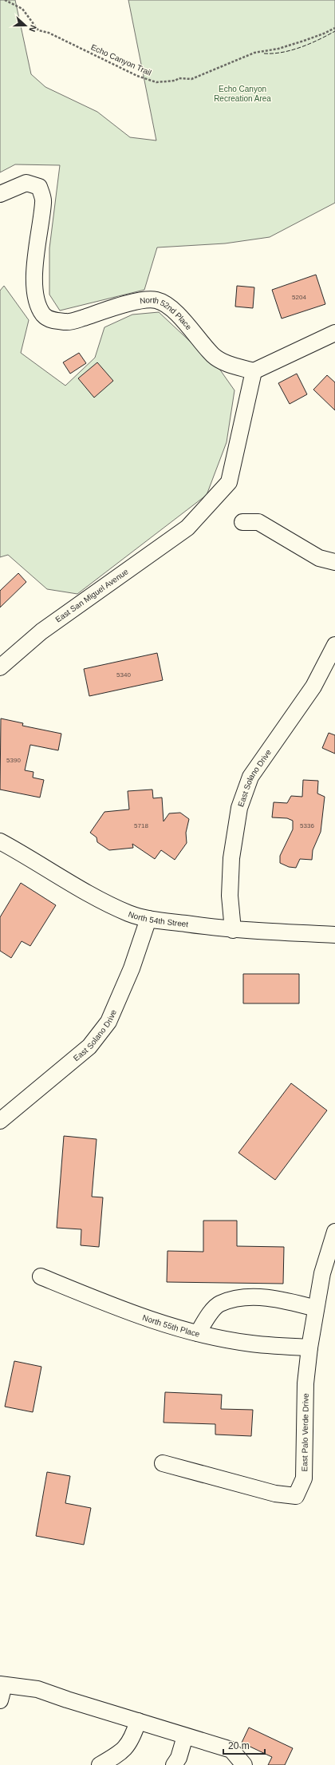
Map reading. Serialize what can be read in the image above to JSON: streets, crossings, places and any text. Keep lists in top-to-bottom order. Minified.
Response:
{"streets":{"street":["North 52nd Place","East San Miguel Avenue","East Solano Drive","North 54th Street","North 55th Place","East Palo Verde Drive"],"path":["Echo Canyon Trail"]},"crossings":[["North 52nd Place","East San Miguel Avenue"],["East Solano Drive","North 54th Street"],["North 55th Place","East Palo Verde Drive"]],"parks":["Echo Canyon Recreation Area"],"house_numbers":["5204","5340","5390","5718","5336"],"scale_bar":"20 m","north":"right"}
